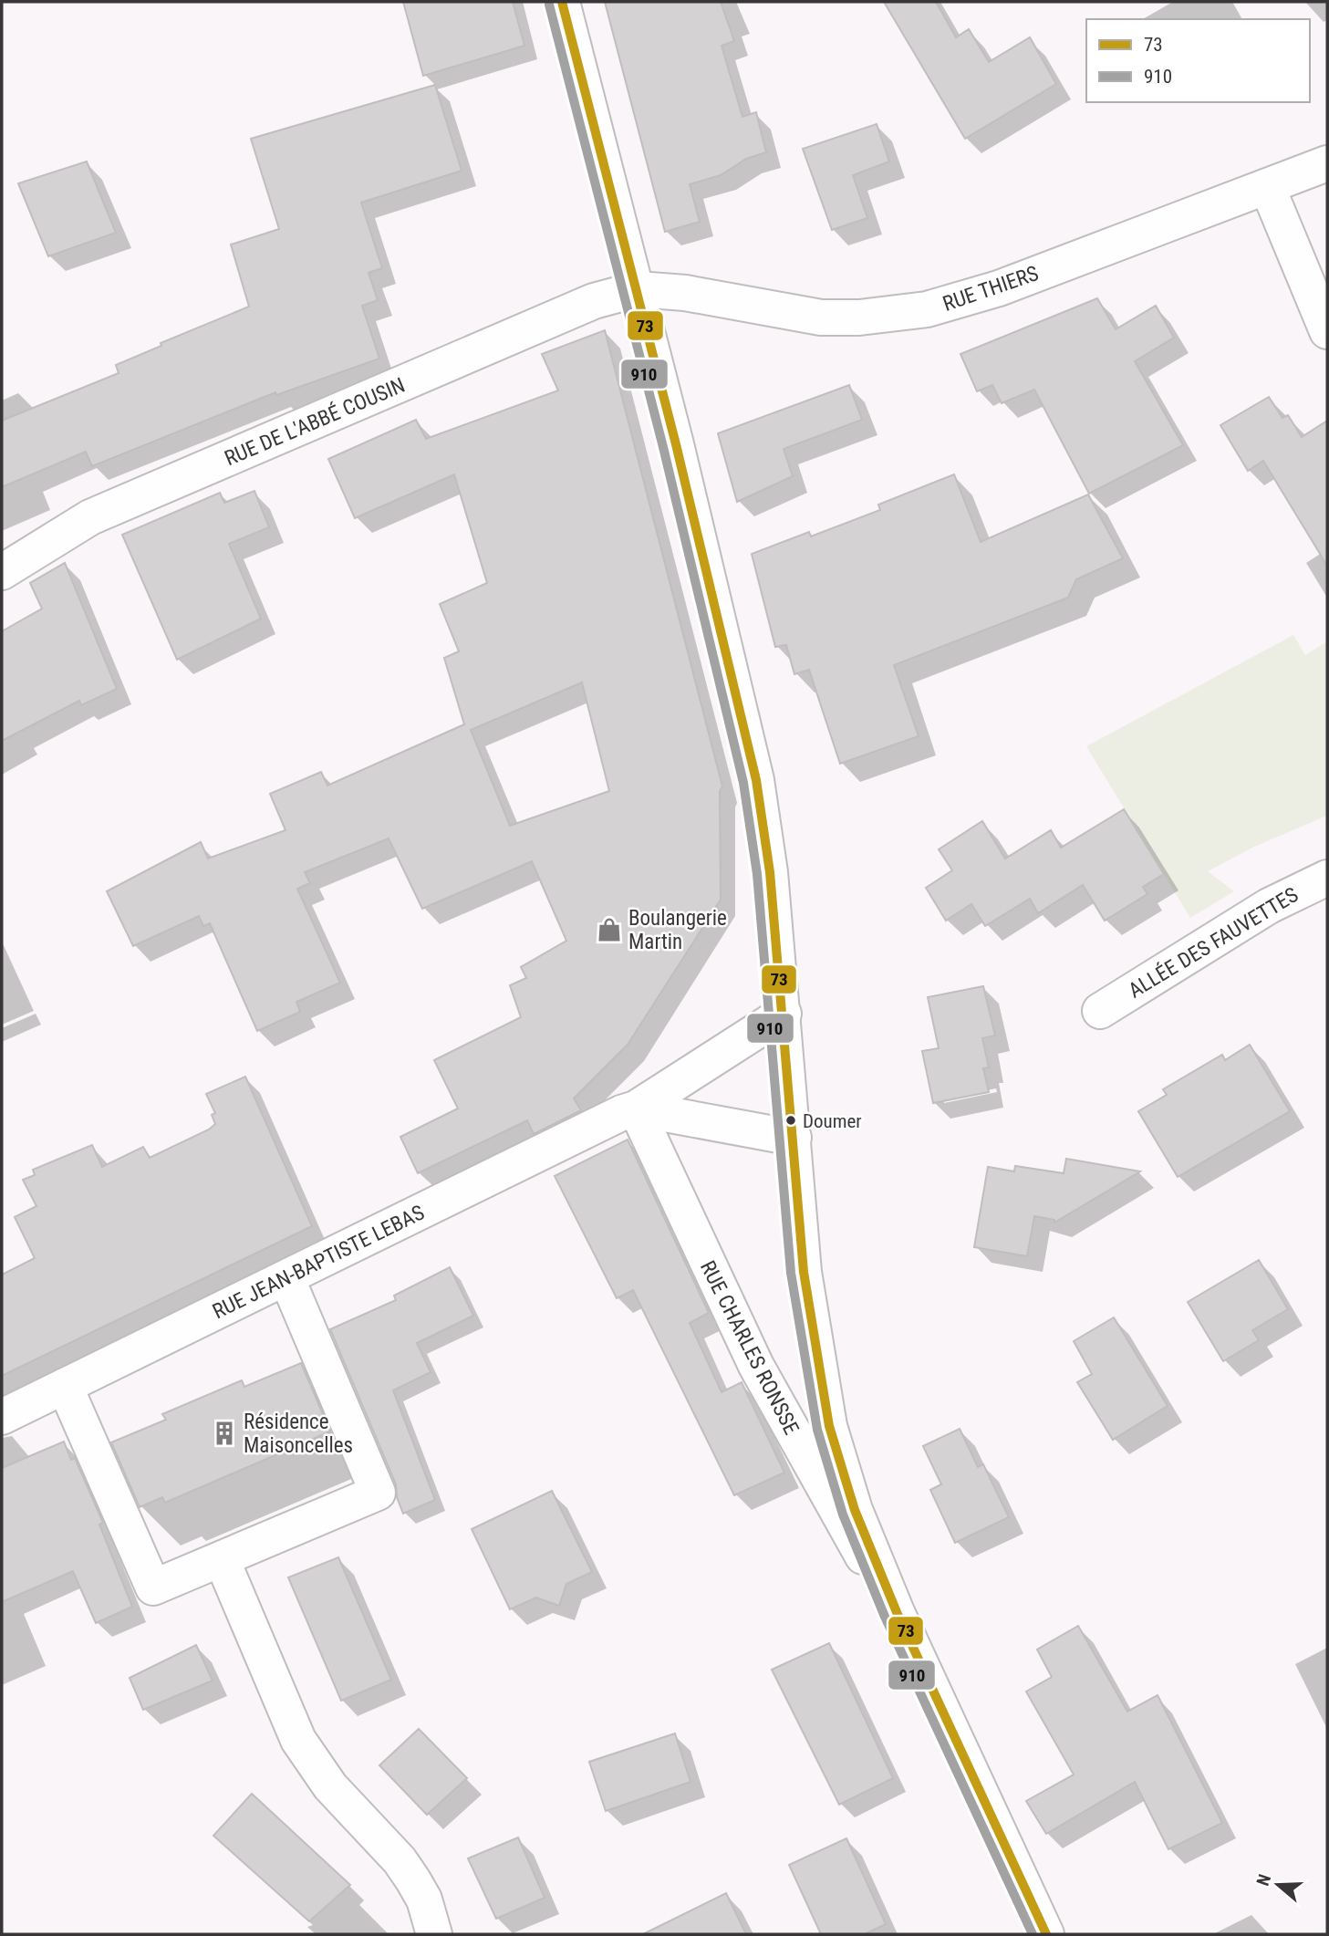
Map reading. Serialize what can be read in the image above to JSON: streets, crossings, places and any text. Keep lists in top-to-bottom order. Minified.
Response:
{"streets":{"street":["RUE THIERS","RUE DE L'ABBÉ COUSIN","ALLÉE DES FAUVETTES","RUE JEAN-BAPTISTE LEBAS","RUE CHARLES RONSSE"]},"crossings":[["RUE THIERS","RUE DE L'ABBÉ COUSIN"],["RUE THIERS","RUE CHARLES RONSSE"],["RUE DE L'ABBÉ COUSIN","RUE CHARLES RONSSE"],["RUE JEAN-BAPTISTE LEBAS","RUE CHARLES RONSSE"]],"places":{"shop":["Boulangerie Martin"],"other":["Doumer"],"building":["Résidence Maisoncelles"]},"lines":["transit line 73","transit line 910"],"legend":["73","910"],"north":"left"}
